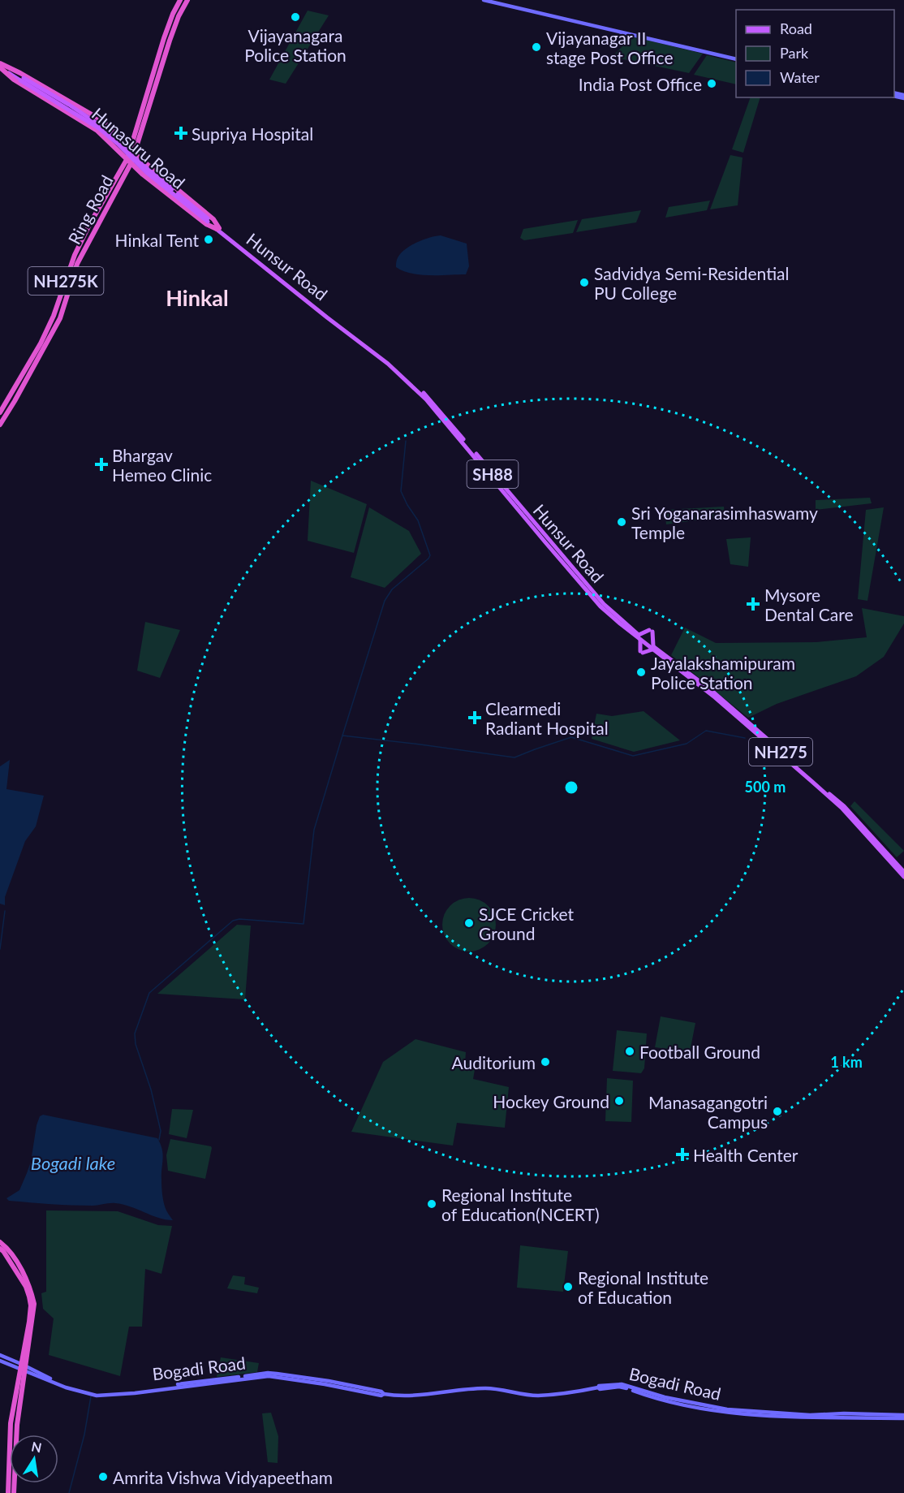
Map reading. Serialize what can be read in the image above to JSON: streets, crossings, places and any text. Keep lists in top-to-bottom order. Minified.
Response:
{"streets":{"highway":["Ring Road","NH275K"],"main road":["Hunasuru Road","Hunsur Road","SH88","NH275","Bogadi Road"]},"crossings":[["Hunasuru Road","Hunsur Road"]],"districts":["Hinkal"],"water":["Bogadi lake"],"places":{"other":["Vijayanagara Police Station","Vijayanagar II stage Post Office","India Post Office","Hinkal Tent","Sadvidya Semi-Residential PU College","Sri Yoganarasimhaswamy Temple","Jayalakshamipuram Police Station","SJCE Cricket Ground","Football Ground","Auditorium","Hockey Ground","Manasagangotri Campus","Regional Institute of Education(NCERT)","Regional Institute of Education","Amrita Vishwa Vidyapeetham"],"health":["Supriya Hospital","Bhargav Hemeo Clinic","Mysore Dental Care","Clearmedi Radiant Hospital","Health Center"]},"legend":["Road","Park","Water"],"north":"top","rings":["500 m","1 km"]}
